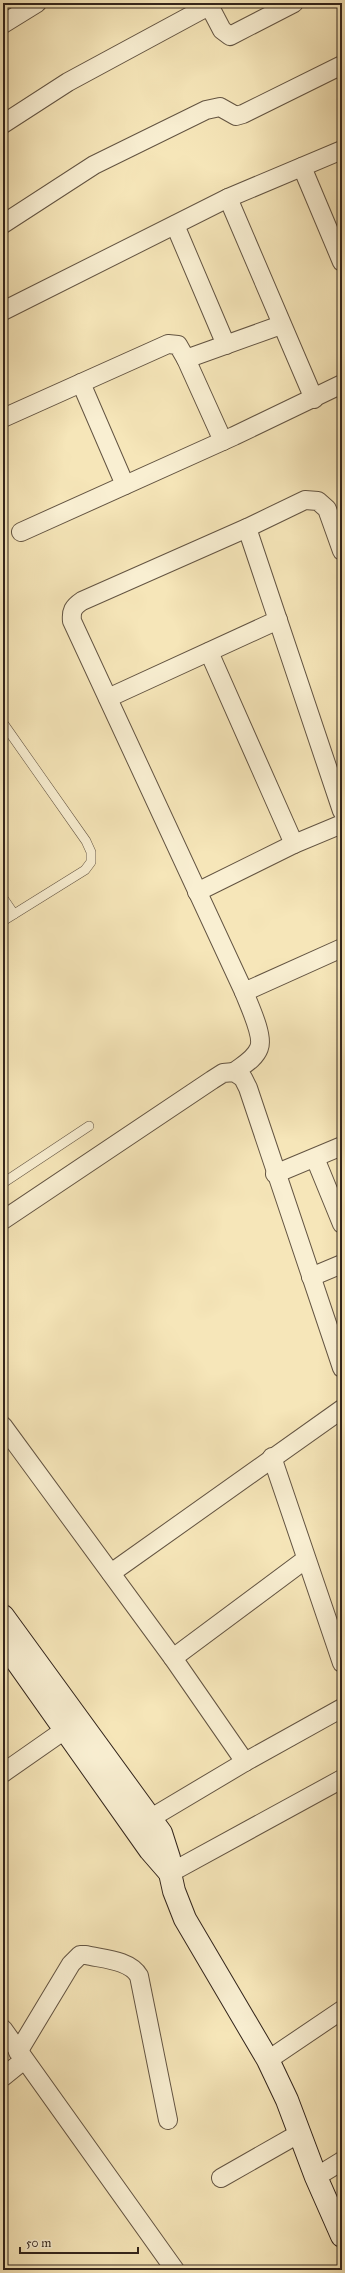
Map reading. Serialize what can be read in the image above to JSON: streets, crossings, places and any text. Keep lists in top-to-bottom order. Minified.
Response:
{"scale_bar":"50 m"}
